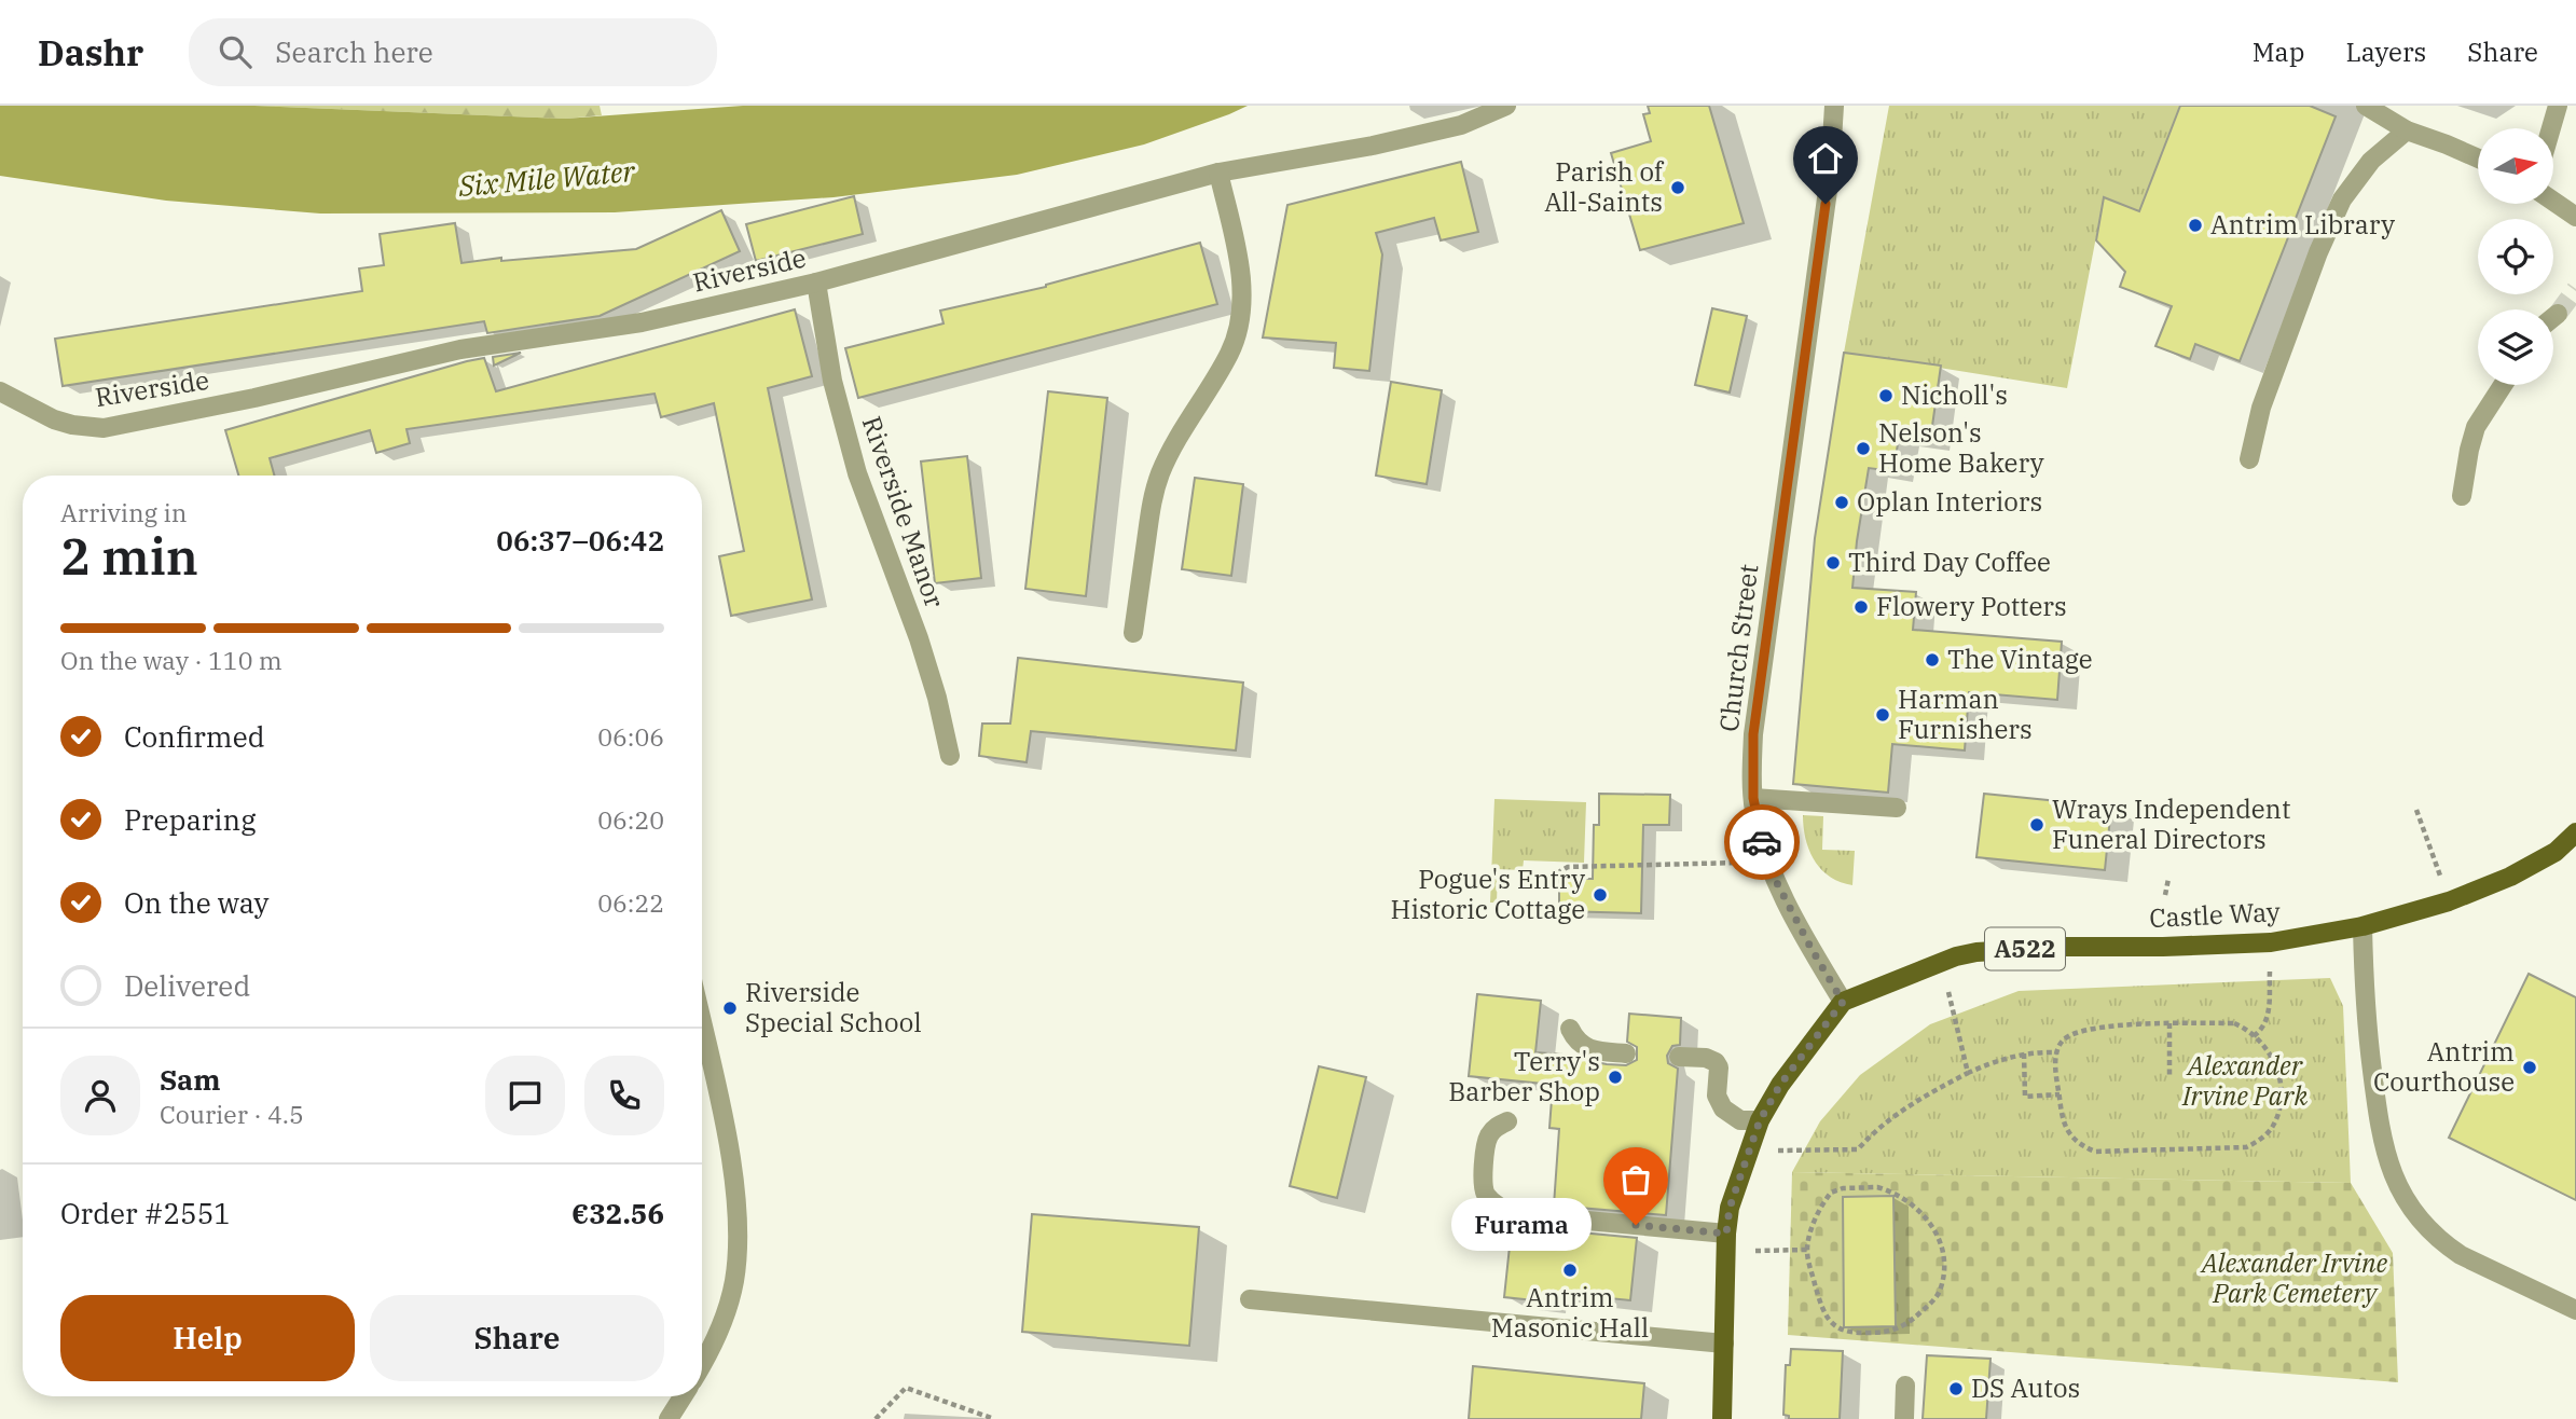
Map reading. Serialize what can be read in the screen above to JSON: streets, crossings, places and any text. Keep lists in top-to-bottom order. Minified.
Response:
{"streets":{"main road":["Castle Way","A522"],"street":["Riverside","Riverside Manor","Church Street"]},"crossings":[["Riverside","Riverside Manor"],["Church Street","Castle Way"]],"water":["Six Mile Water"],"parks":["Alexander Irvine Park","Alexander Irvine Park Cemetery"],"places":["Parish of All-Saints","Antrim Library","Nicholl's","Nelson's Home Bakery","Oplan Interiors","Third Day Coffee","Flowery Potters","The Vintage","Harman Furnishers","Wrays Independent Funeral Directors","Pogue's Entry Historic Cottage","Riverside Special School","Antrim Courthouse","Terry's Barber Shop","Furama","Antrim Masonic Hall","DS Autos"],"north":"right","page":{"header":"Dashr","search":"Search here","nav":["Map","Layers","Share"],"heading":["2 min","Arriving in","06:37–06:42"],"panel":["Sam","Courier · 4.5","Order #2551","€32.56"],"bar":"On the way · 110 m","list":[["Confirmed","06:06"],["Preparing","06:20"],["On the way","06:22"],"Delivered"],"bubble":"Furama","buttons":["Help","Share"]}}
